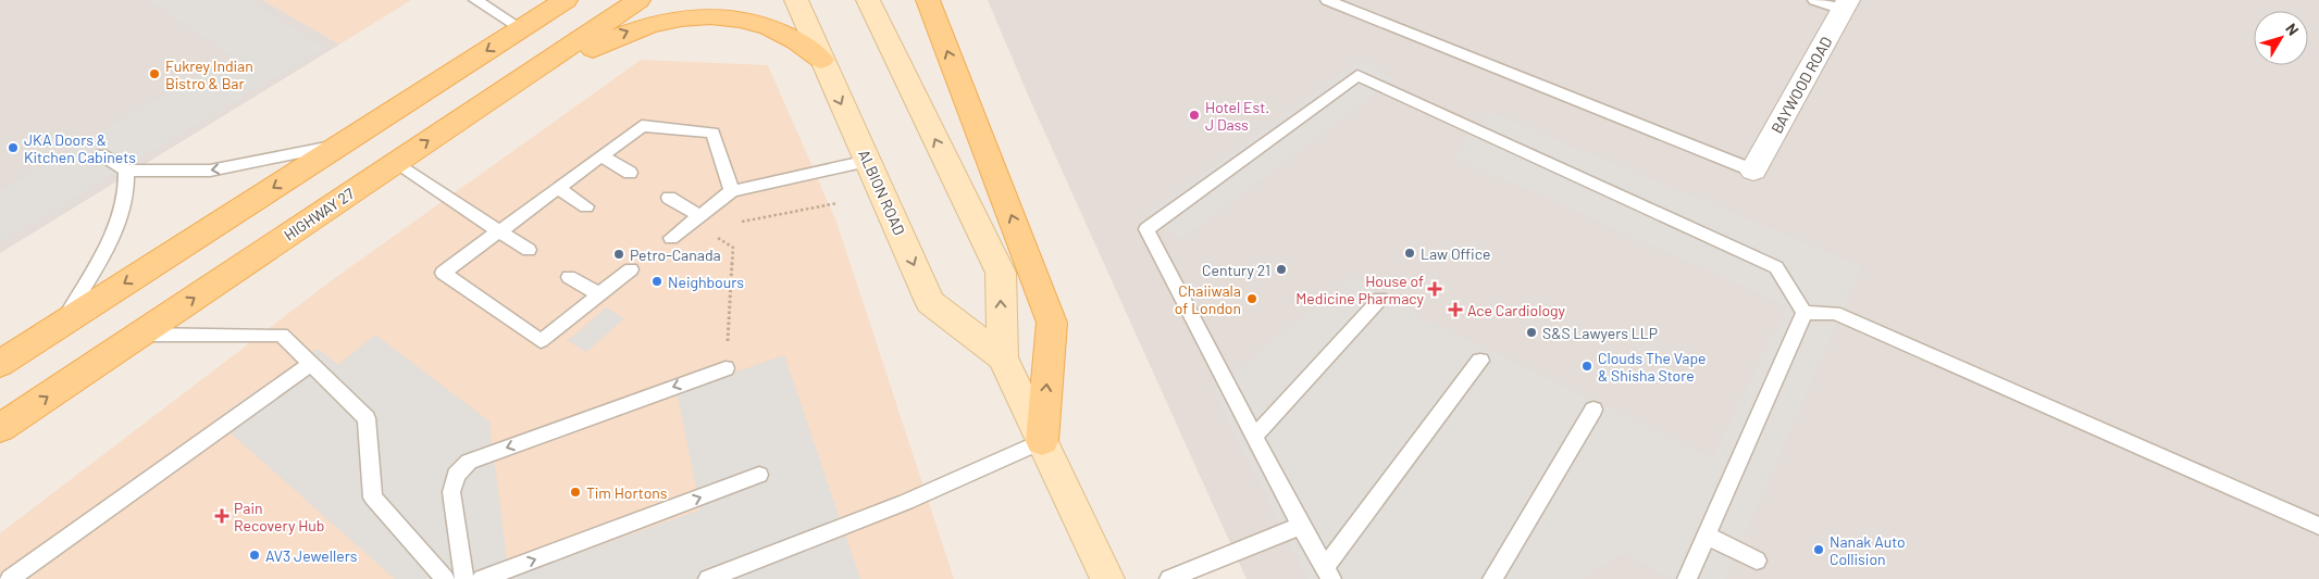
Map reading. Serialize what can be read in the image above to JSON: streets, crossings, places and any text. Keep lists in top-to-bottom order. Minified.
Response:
{"streets":{"main road":["ALBION ROAD","HIGHWAY 27"],"street":["BAYWOOD ROAD"]},"places":{"other":["Fukrey Indian Bistro & Bar","Hotel Est. J Dass","JKA Doors & Kitchen Cabinets","Law Office","Petro-Canada","Century 21","Neighbours","Chaiiwala of London","S&S Lawyers LLP","Clouds The Vape & Shisha Store","Tim Hortons","Nanak Auto Collision","AV3 Jewellers"],"health":["House of Medicine Pharmacy","Ace Cardiology","Pain Recovery Hub"]},"north":"top right"}
